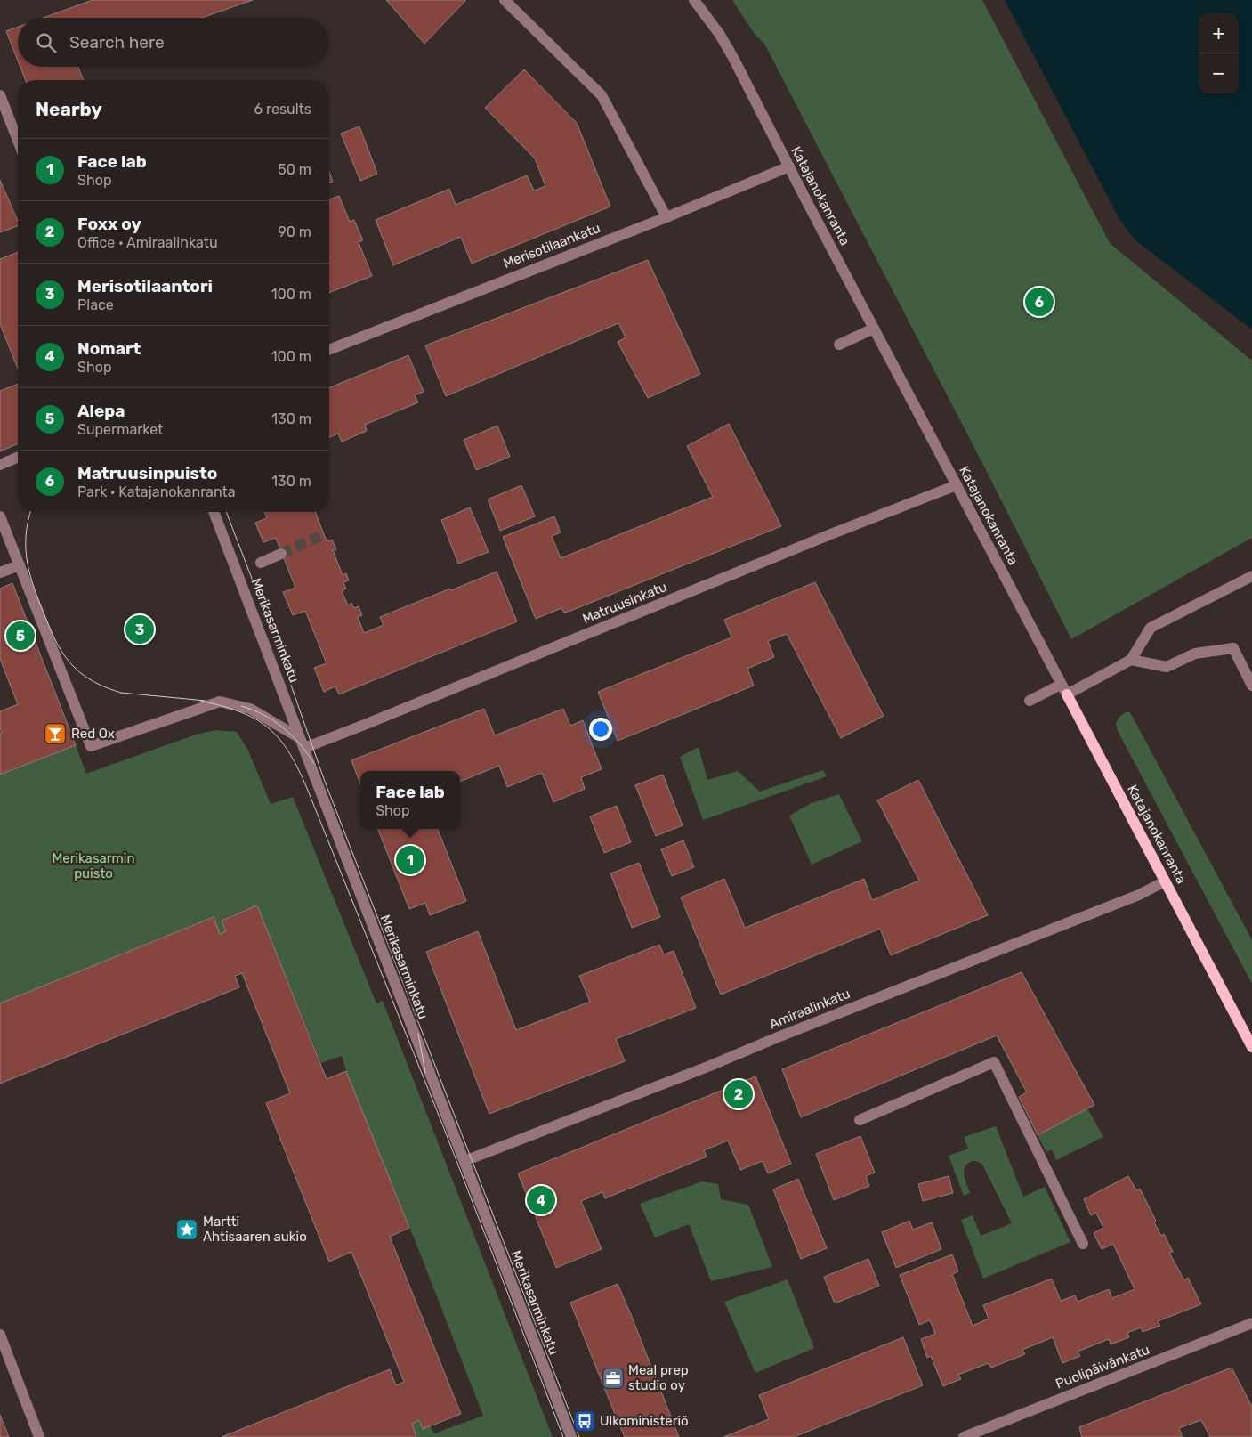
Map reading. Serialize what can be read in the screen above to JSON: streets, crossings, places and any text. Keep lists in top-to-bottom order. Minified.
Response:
{"streets":{"main road":["Katajanokanranta"],"street":["Merisotilaankatu","Matruusinkatu","Merikasarminkatu","Amiraalinkatu","Puolipäivänkatu"]},"crossings":[["Katajanokanranta","Merisotilaankatu"],["Katajanokanranta","Matruusinkatu"],["Katajanokanranta","Amiraalinkatu"],["Matruusinkatu","Merikasarminkatu"],["Merikasarminkatu","Amiraalinkatu"]],"parks":["Merikasarmin puisto"],"places":{"bar":["Red Ox"],"place":["Martti Ahtisaaren aukio"],"office":["Meal prep studio oy"],"bus stop":["Ulkoministeriö"]},"page":{"map_buttons":["+","−"],"search":"Search here","heading":["Nearby","6 results"],"list":[{"mark":"1","name":"Face lab","note":"Shop","value":"50 m"},{"mark":"2","name":"Foxx oy","note":"Office · Amiraalinkatu","value":"90 m"},{"mark":"3","name":"Merisotilaantori","note":"Place","value":"100 m"},{"mark":"4","name":"Nomart","note":"Shop","value":"100 m"},{"mark":"5","name":"Alepa","note":"Supermarket","value":"130 m"},{"mark":"6","name":"Matruusinpuisto","note":"Park · Katajanokanranta","value":"130 m"}],"pins":["6","3","5","1","2","4"],"popup":["Face lab","Shop"]}}
